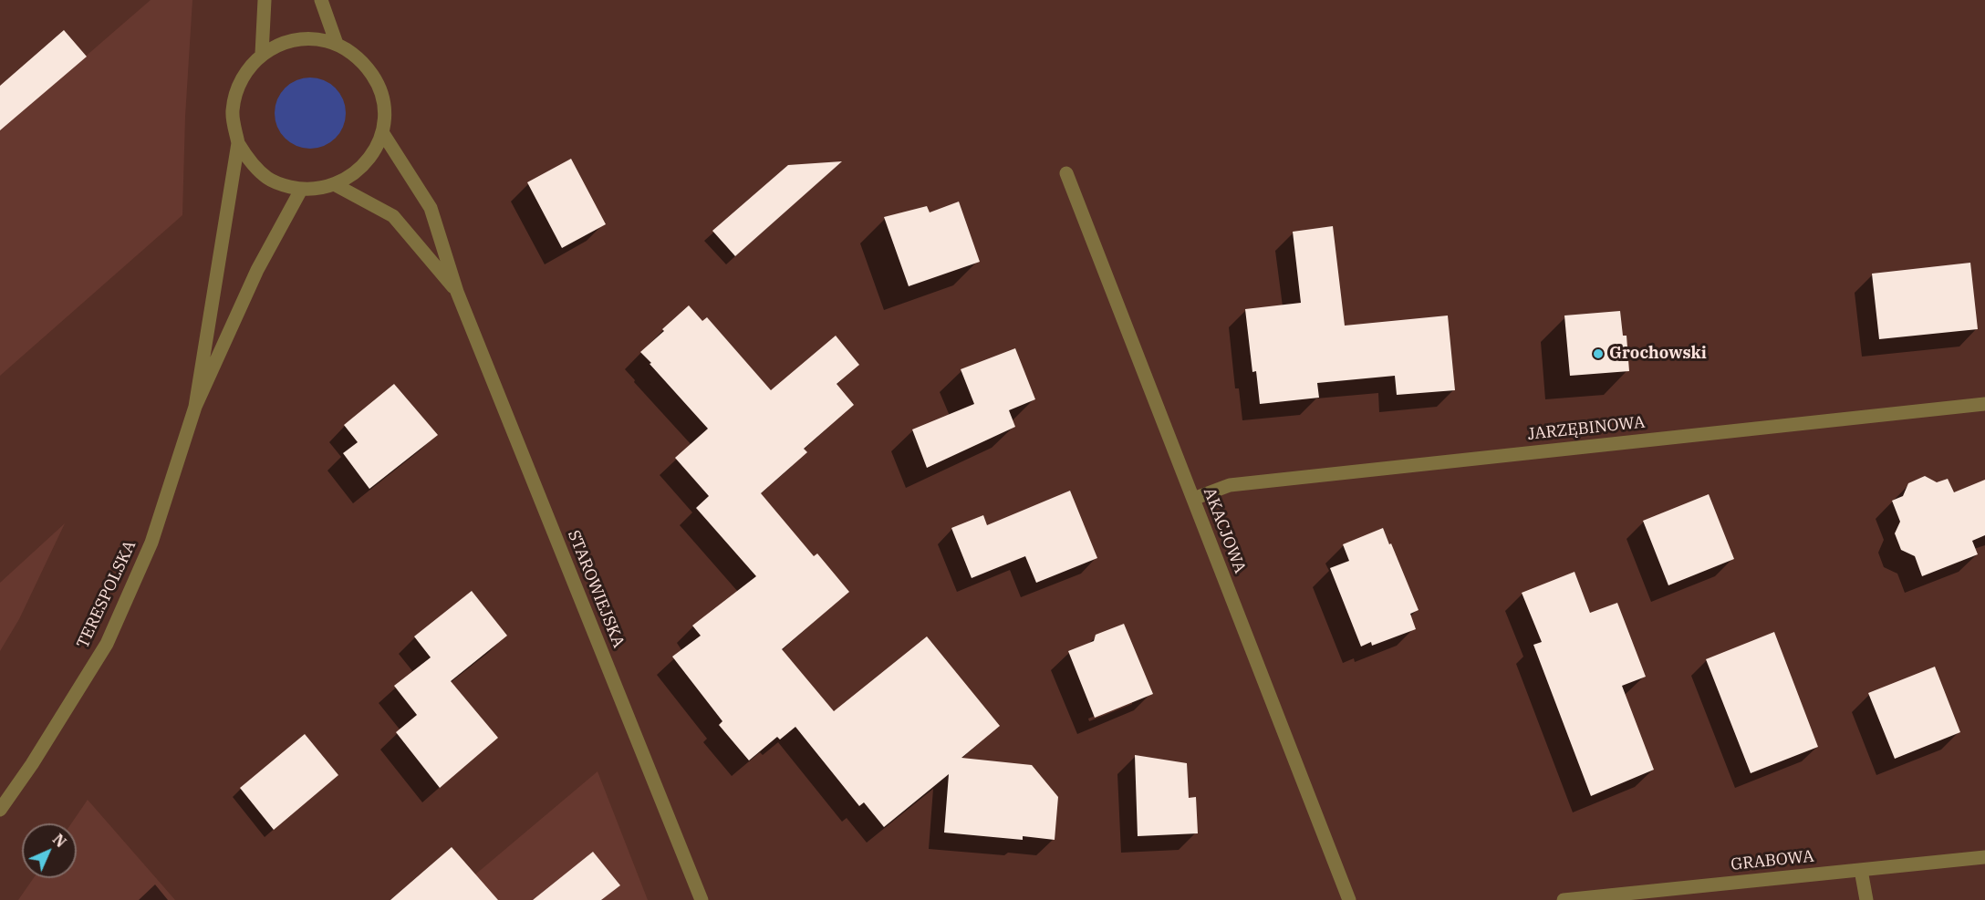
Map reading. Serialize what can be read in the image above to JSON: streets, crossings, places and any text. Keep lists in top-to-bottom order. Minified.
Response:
{"streets":{"street":["JARZĘBINOWA","AKACJOWA","STAROWIEJSKA","TERESPOLSKA","GRABOWA"]},"crossings":[["JARZĘBINOWA","AKACJOWA"],["STAROWIEJSKA","TERESPOLSKA"]],"places":["Grochowski"],"north":"top right"}
